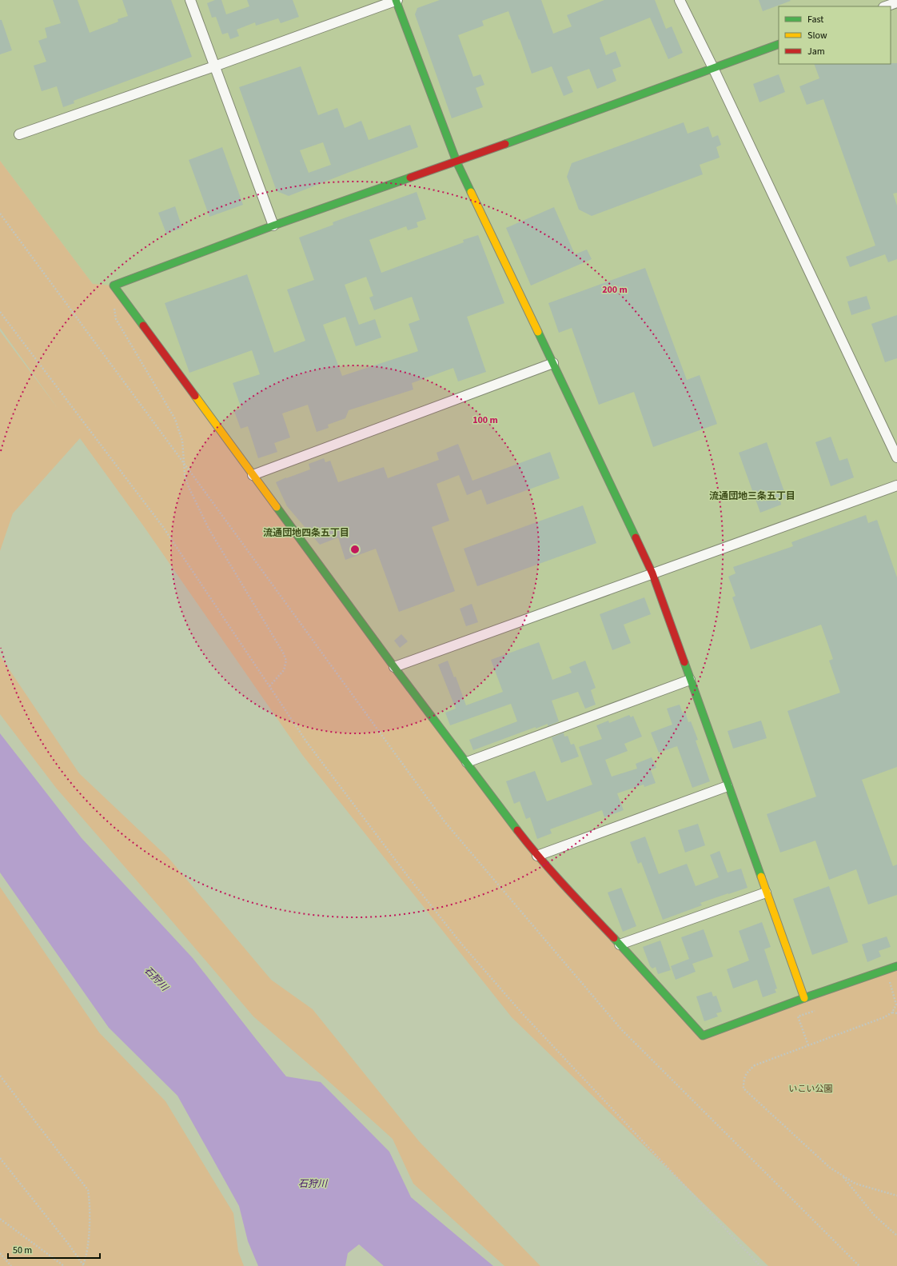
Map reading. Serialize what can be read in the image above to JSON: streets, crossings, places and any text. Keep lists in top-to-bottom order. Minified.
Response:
{"districts":["流通団地三条五丁目","流通団地四条五丁目"],"water":["石狩川"],"parks":["いこい公園"],"legend":["Fast","Slow","Jam"],"scale_bar":"50 m","rings":["200 m","100 m"]}
